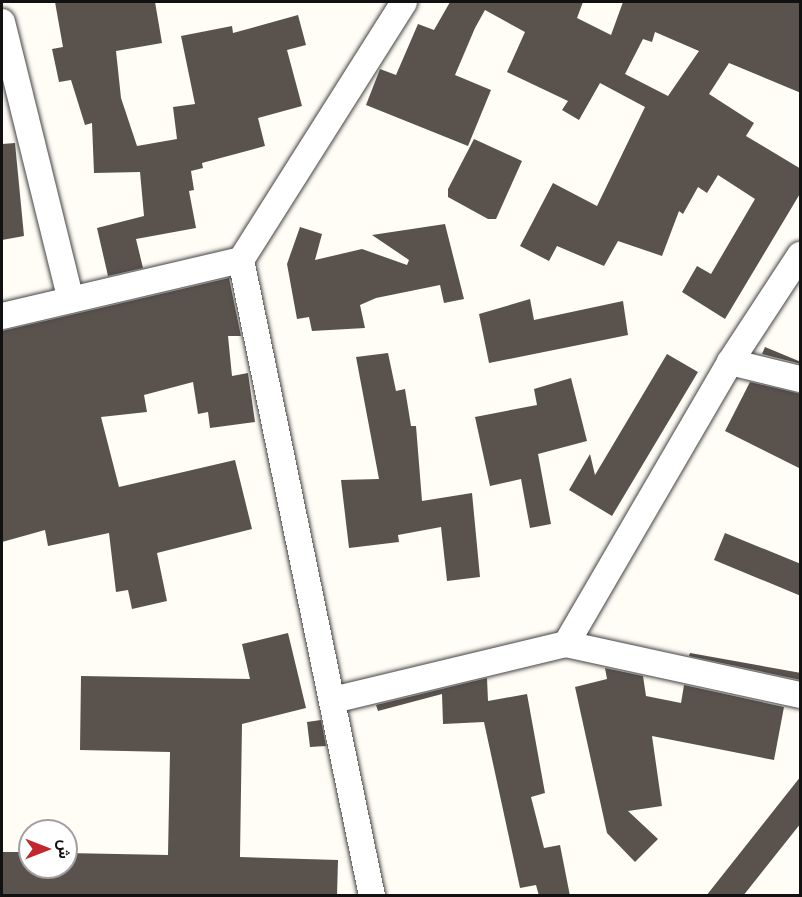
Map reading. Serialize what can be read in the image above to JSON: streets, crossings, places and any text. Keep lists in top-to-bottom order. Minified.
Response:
{"north":"right"}
